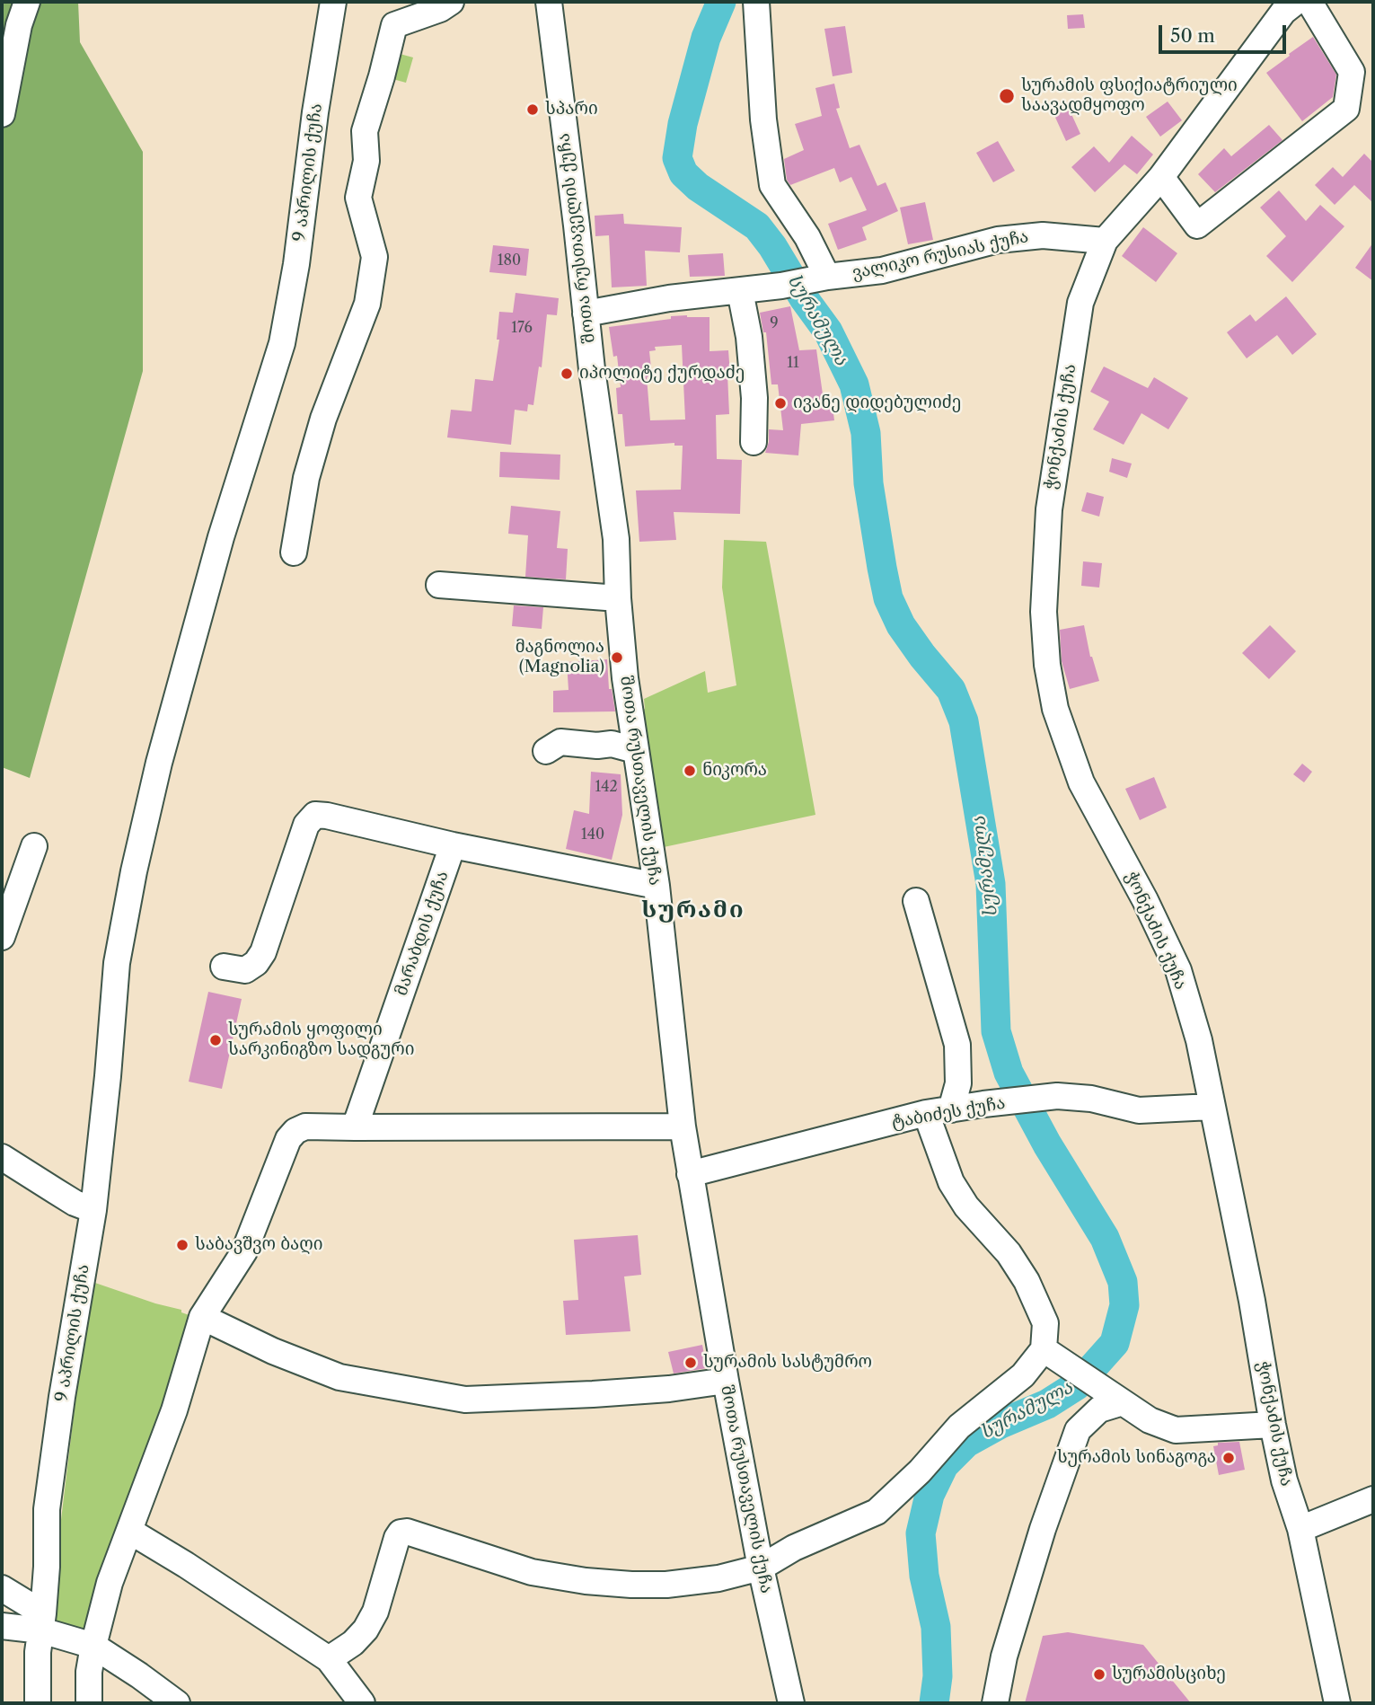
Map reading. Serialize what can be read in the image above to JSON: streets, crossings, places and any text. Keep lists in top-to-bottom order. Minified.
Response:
{"streets":{"street":["9 აპრილის ქუჩა","შოთა რუსთაველის ქუჩა","ვალიკო რუსიას ქუჩა","ჭონქაძის ქუჩა","მარაბდის ქუჩა","ტაბიძეს ქუჩა"]},"crossings":[["შოთა რუსთაველის ქუჩა","ვალიკო რუსიას ქუჩა"],["შოთა რუსთაველის ქუჩა","ტაბიძეს ქუჩა"],["ვალიკო რუსიას ქუჩა","ჭონქაძის ქუჩა"],["ჭონქაძის ქუჩა","ტაბიძეს ქუჩა"]],"districts":["სურამი"],"water":["სურამულა"],"places":["სურამის ფსიქიატრიული საავადმყოფო","სპარი","იპოლიტე ქურდაძე","ივანე დიდებულიძე","მაგნოლია (Magnolia)","ნიკორა","სურამის ყოფილი სარკინიგზო სადგური","საბავშვო ბაღი","სურამის სასტუმრო","სურამის სინაგოგა","სურამისციხე"],"house_numbers":["180","9","176","11","142","140"],"scale_bar":"50 m"}
